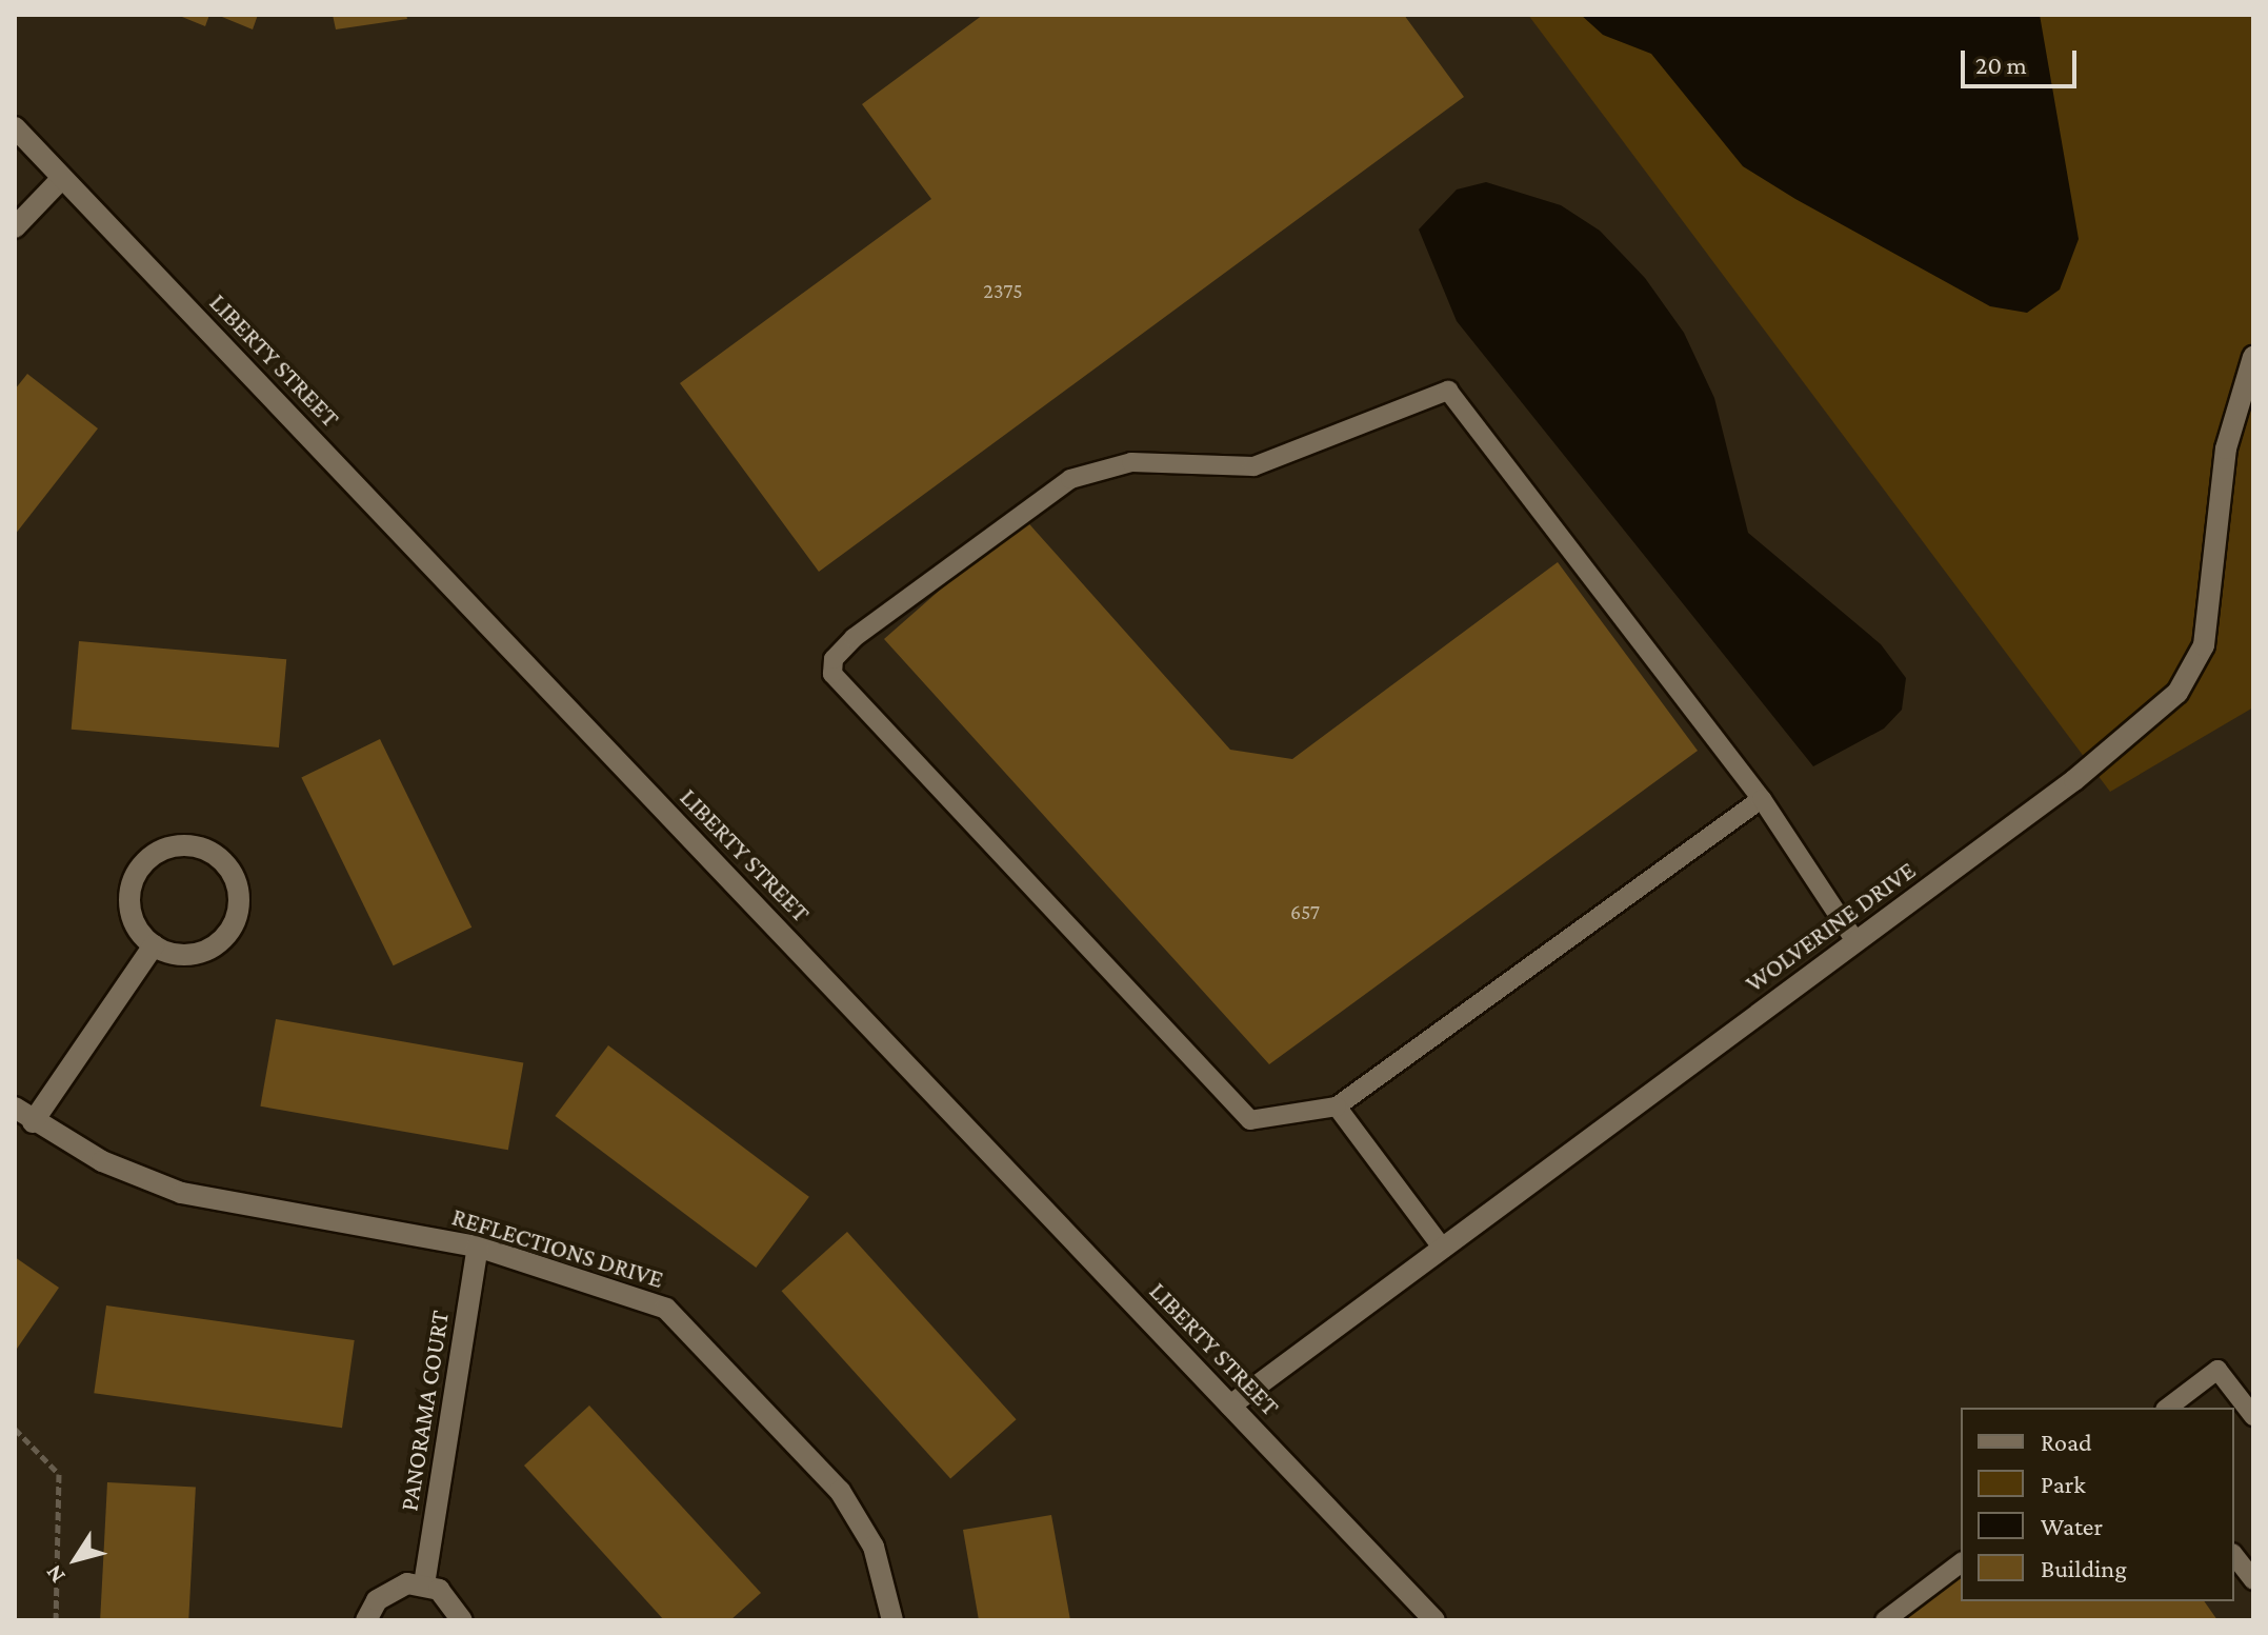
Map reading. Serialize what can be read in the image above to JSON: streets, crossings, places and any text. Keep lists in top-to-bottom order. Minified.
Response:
{"streets":{"street":["LIBERTY STREET","WOLVERINE DRIVE","REFLECTIONS DRIVE","PANORAMA COURT"]},"crossings":[["LIBERTY STREET","WOLVERINE DRIVE"],["REFLECTIONS DRIVE","PANORAMA COURT"]],"house_numbers":["2375","657"],"legend":["Road","Park","Water","Building"],"scale_bar":"20 m","north":"bottom left"}
